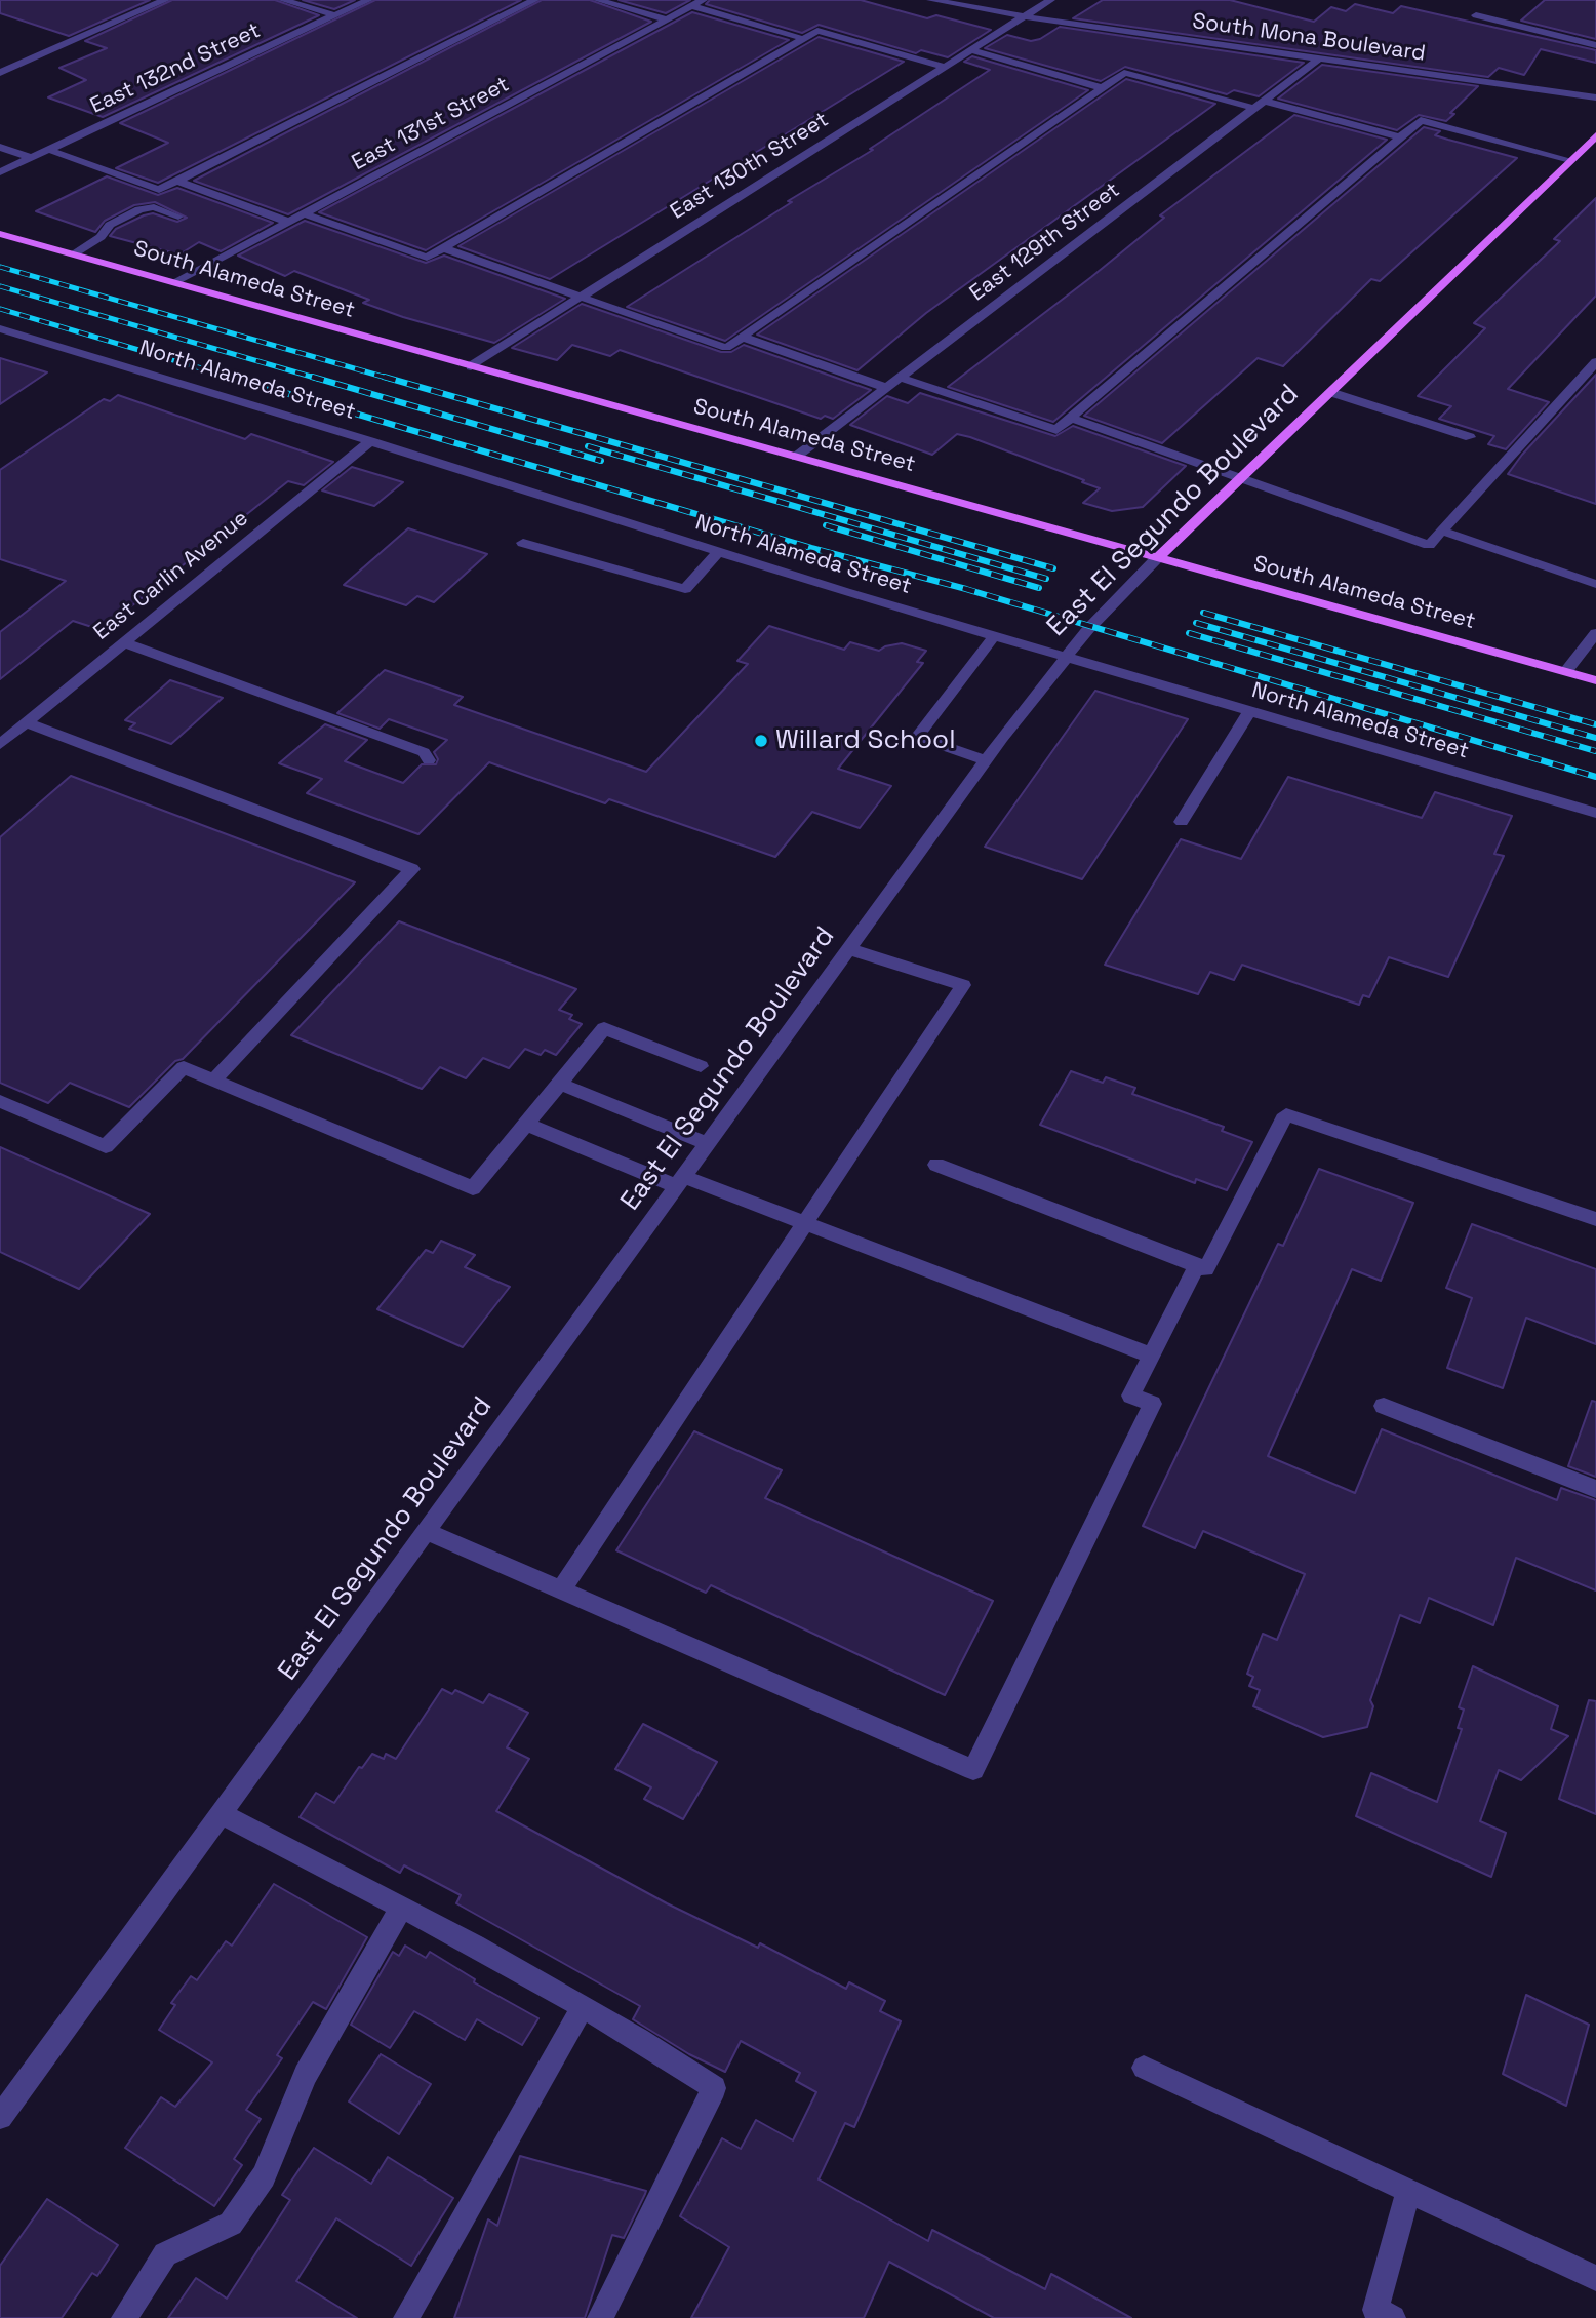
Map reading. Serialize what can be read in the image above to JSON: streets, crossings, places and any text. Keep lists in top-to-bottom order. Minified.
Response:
{"streets":{"main road":["South Alameda Street","East El Segundo Boulevard"],"street":["South Mona Boulevard","East 132nd Street","East 131st Street","East 130th Street","East 129th Street","North Alameda Street","East Carlin Avenue"]},"crossings":[["South Mona Boulevard","East 130th Street"],["South Mona Boulevard","East 129th Street"],["East 131st Street","South Alameda Street"],["East 130th Street","South Alameda Street"],["East 129th Street","South Alameda Street"],["South Alameda Street","East El Segundo Boulevard"],["North Alameda Street","East El Segundo Boulevard"],["North Alameda Street","East Carlin Avenue"]],"places":["Willard School"]}
